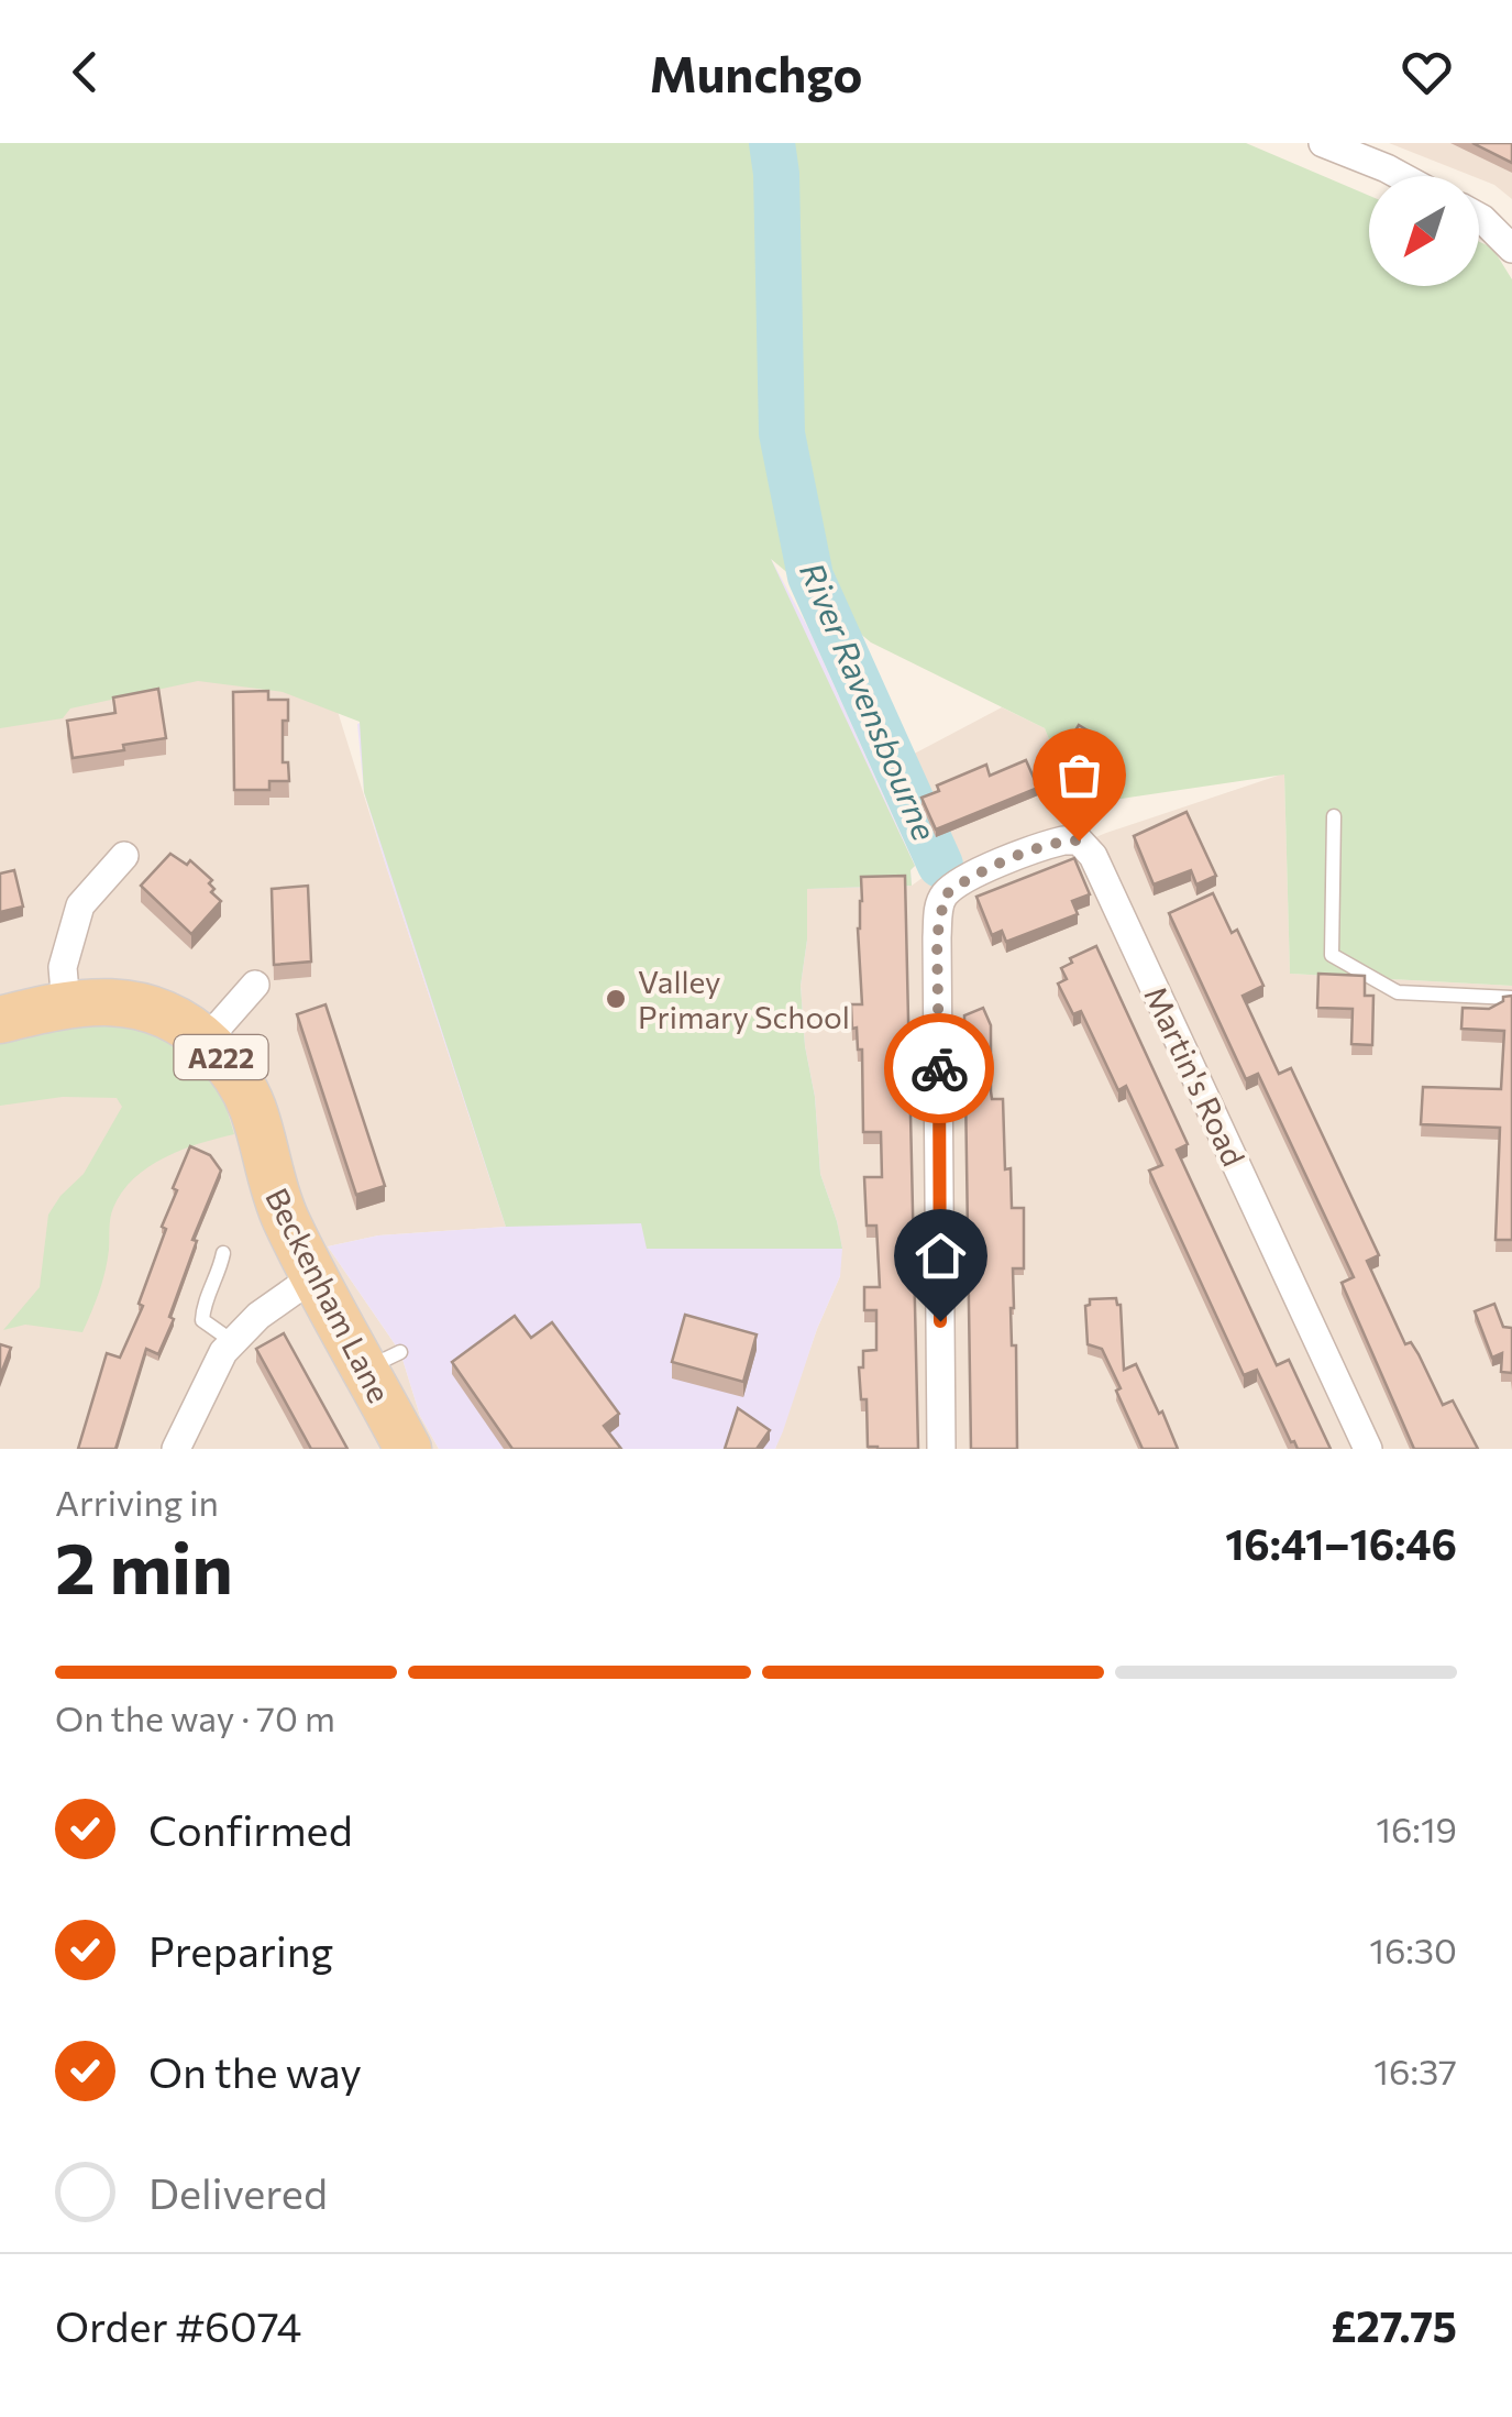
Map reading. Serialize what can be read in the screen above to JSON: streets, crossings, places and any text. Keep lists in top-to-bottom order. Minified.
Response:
{"streets":{"main road":["A222","Beckenham Lane"],"street":["Martin's Road"]},"water":["River Ravensbourne"],"places":["Valley Primary School"],"north":"bottom left","page":{"header":"Munchgo","heading":["2 min","Arriving in","16:41–16:46"],"panel":["Order #6074","£27.75"],"bar":"On the way · 70 m","list":[["Confirmed","16:19"],["Preparing","16:30"],["On the way","16:37"],"Delivered"]}}
